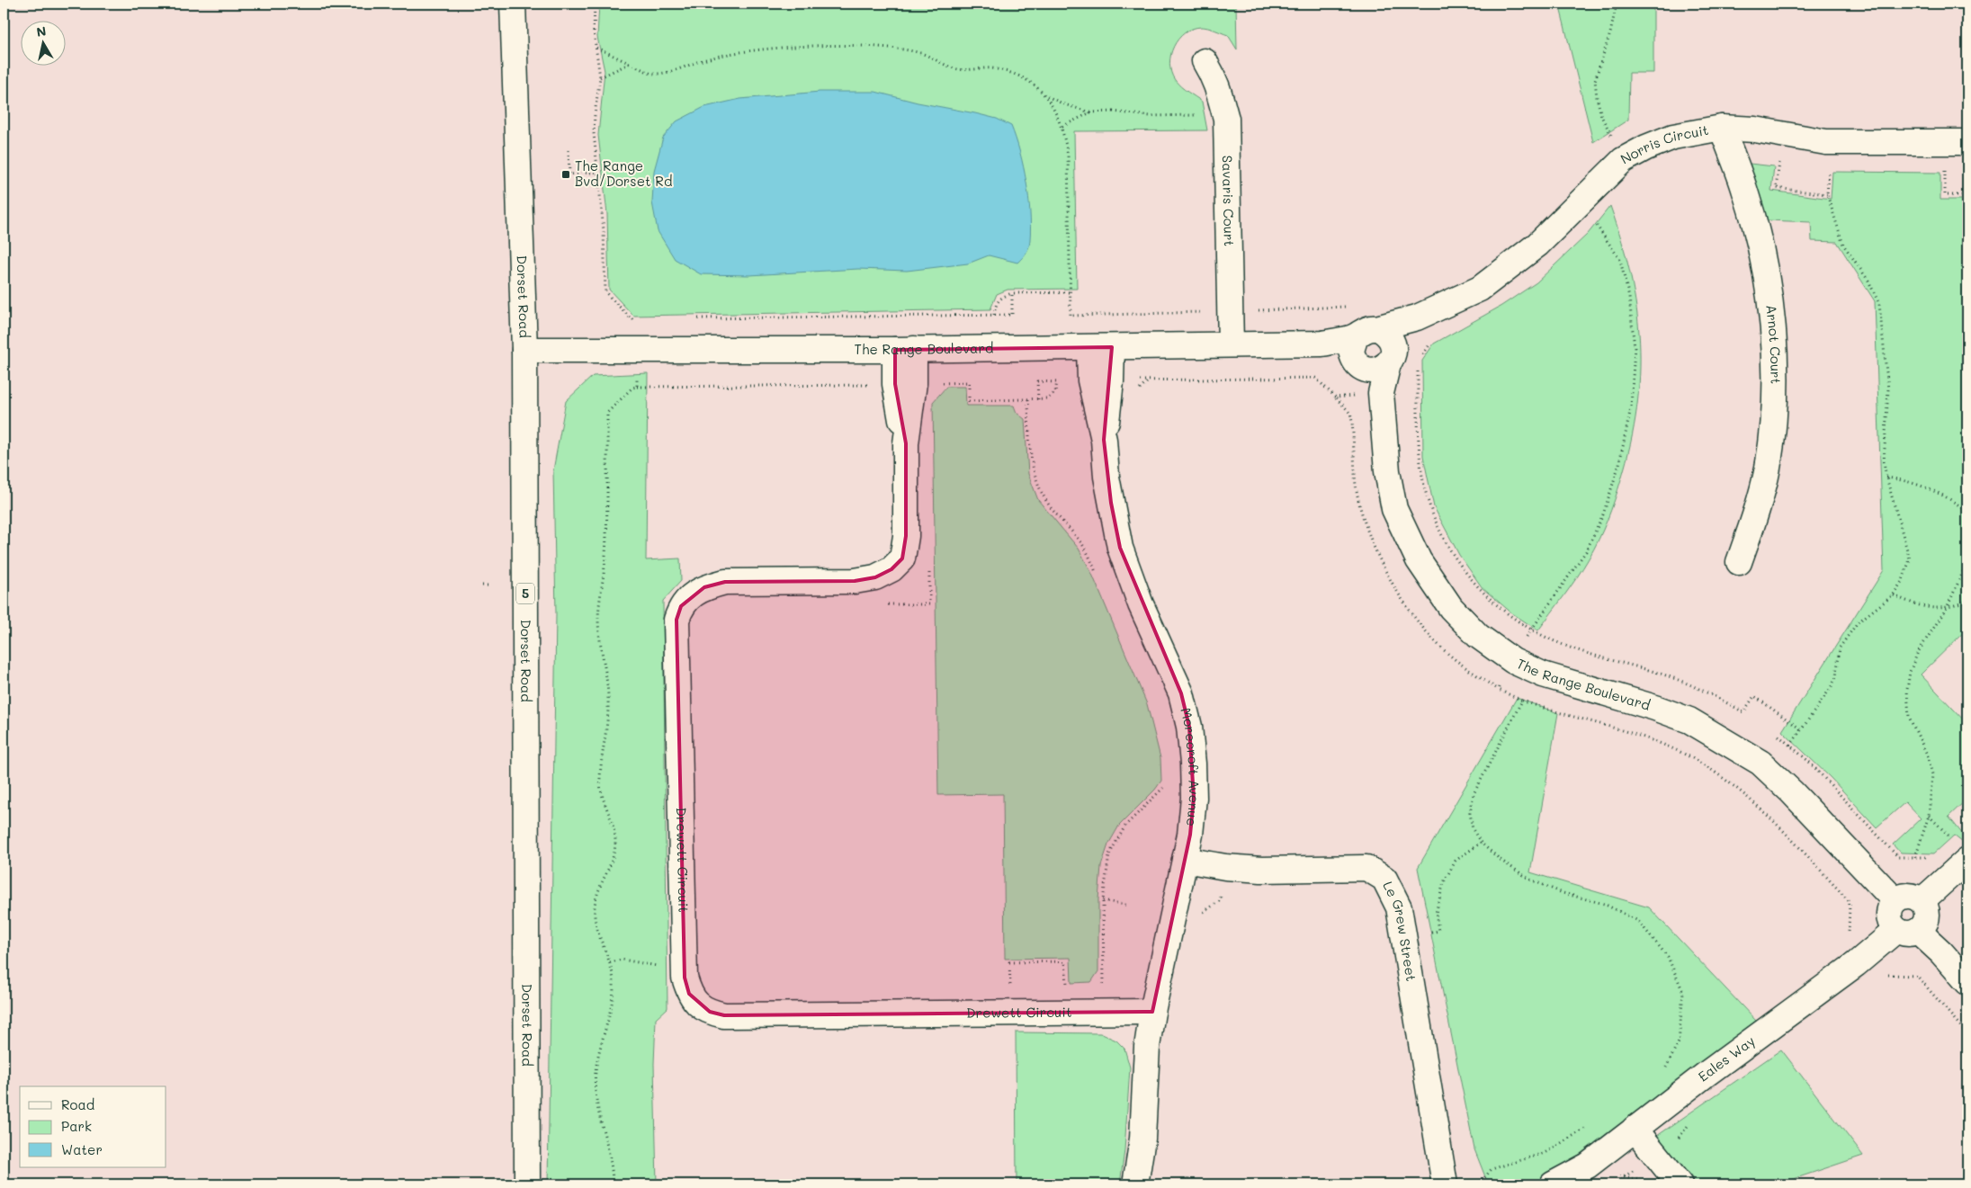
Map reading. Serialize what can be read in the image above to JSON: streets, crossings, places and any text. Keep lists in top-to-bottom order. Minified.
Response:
{"streets":{"street":["Norris Circuit","Savaris Court","Dorset Road","Arnot Court","The Range Boulevard","5","Morecroft Avenue","Drewett Circuit","Le Grew Street","Eales Way"]},"crossings":[["Norris Circuit","Arnot Court"],["Norris Circuit","The Range Boulevard"],["Savaris Court","The Range Boulevard"],["Dorset Road","The Range Boulevard"],["The Range Boulevard","Morecroft Avenue"],["The Range Boulevard","Drewett Circuit"],["The Range Boulevard","Eales Way"],["Morecroft Avenue","Drewett Circuit"],["Morecroft Avenue","Le Grew Street"]],"places":{"transit":["The Range Bvd/Dorset Rd"]},"legend":["Road","Park","Water"],"north":"top"}
